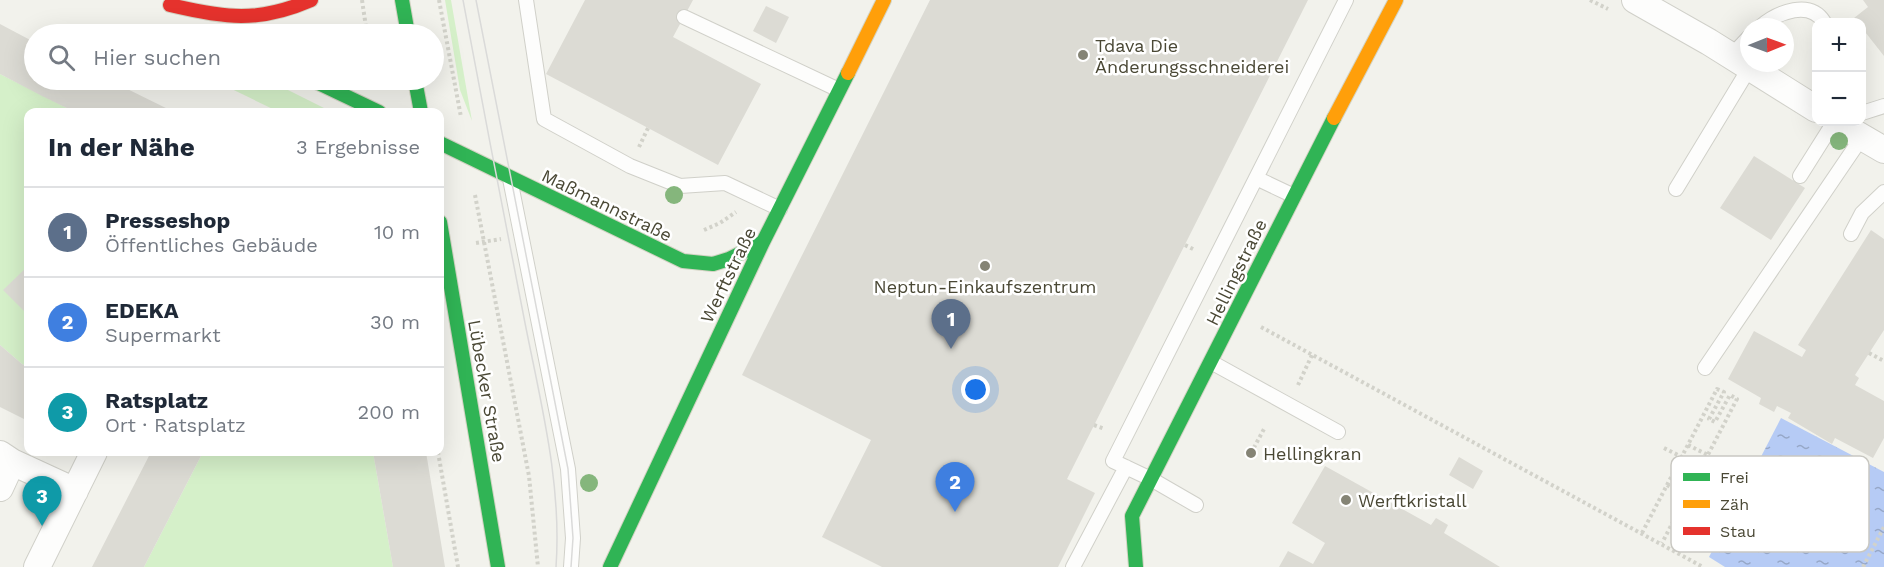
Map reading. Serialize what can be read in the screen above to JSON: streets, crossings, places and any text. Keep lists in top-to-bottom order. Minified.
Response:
{"streets":{"street":["Maßmannstraße","Hellingstraße","Werftstraße","Lübecker Straße"]},"crossings":[["Maßmannstraße","Werftstraße"]],"places":["Tdava Die Änderungsschneiderei","Neptun-Einkaufszentrum","Hellingkran","Werftkristall"],"legend":["Frei","Zäh","Stau"],"north":"right","page":{"map_buttons":["+","−"],"search":"Hier suchen","heading":["In der Nähe","3 Ergebnisse"],"list":[{"mark":"1","name":"Presseshop","note":"Öffentliches Gebäude","value":"10 m"},{"mark":"2","name":"EDEKA","note":"Supermarkt","value":"30 m"},{"mark":"3","name":"Ratsplatz","note":"Ort · Ratsplatz","value":"200 m"}],"pins":["1","2","3"]}}
